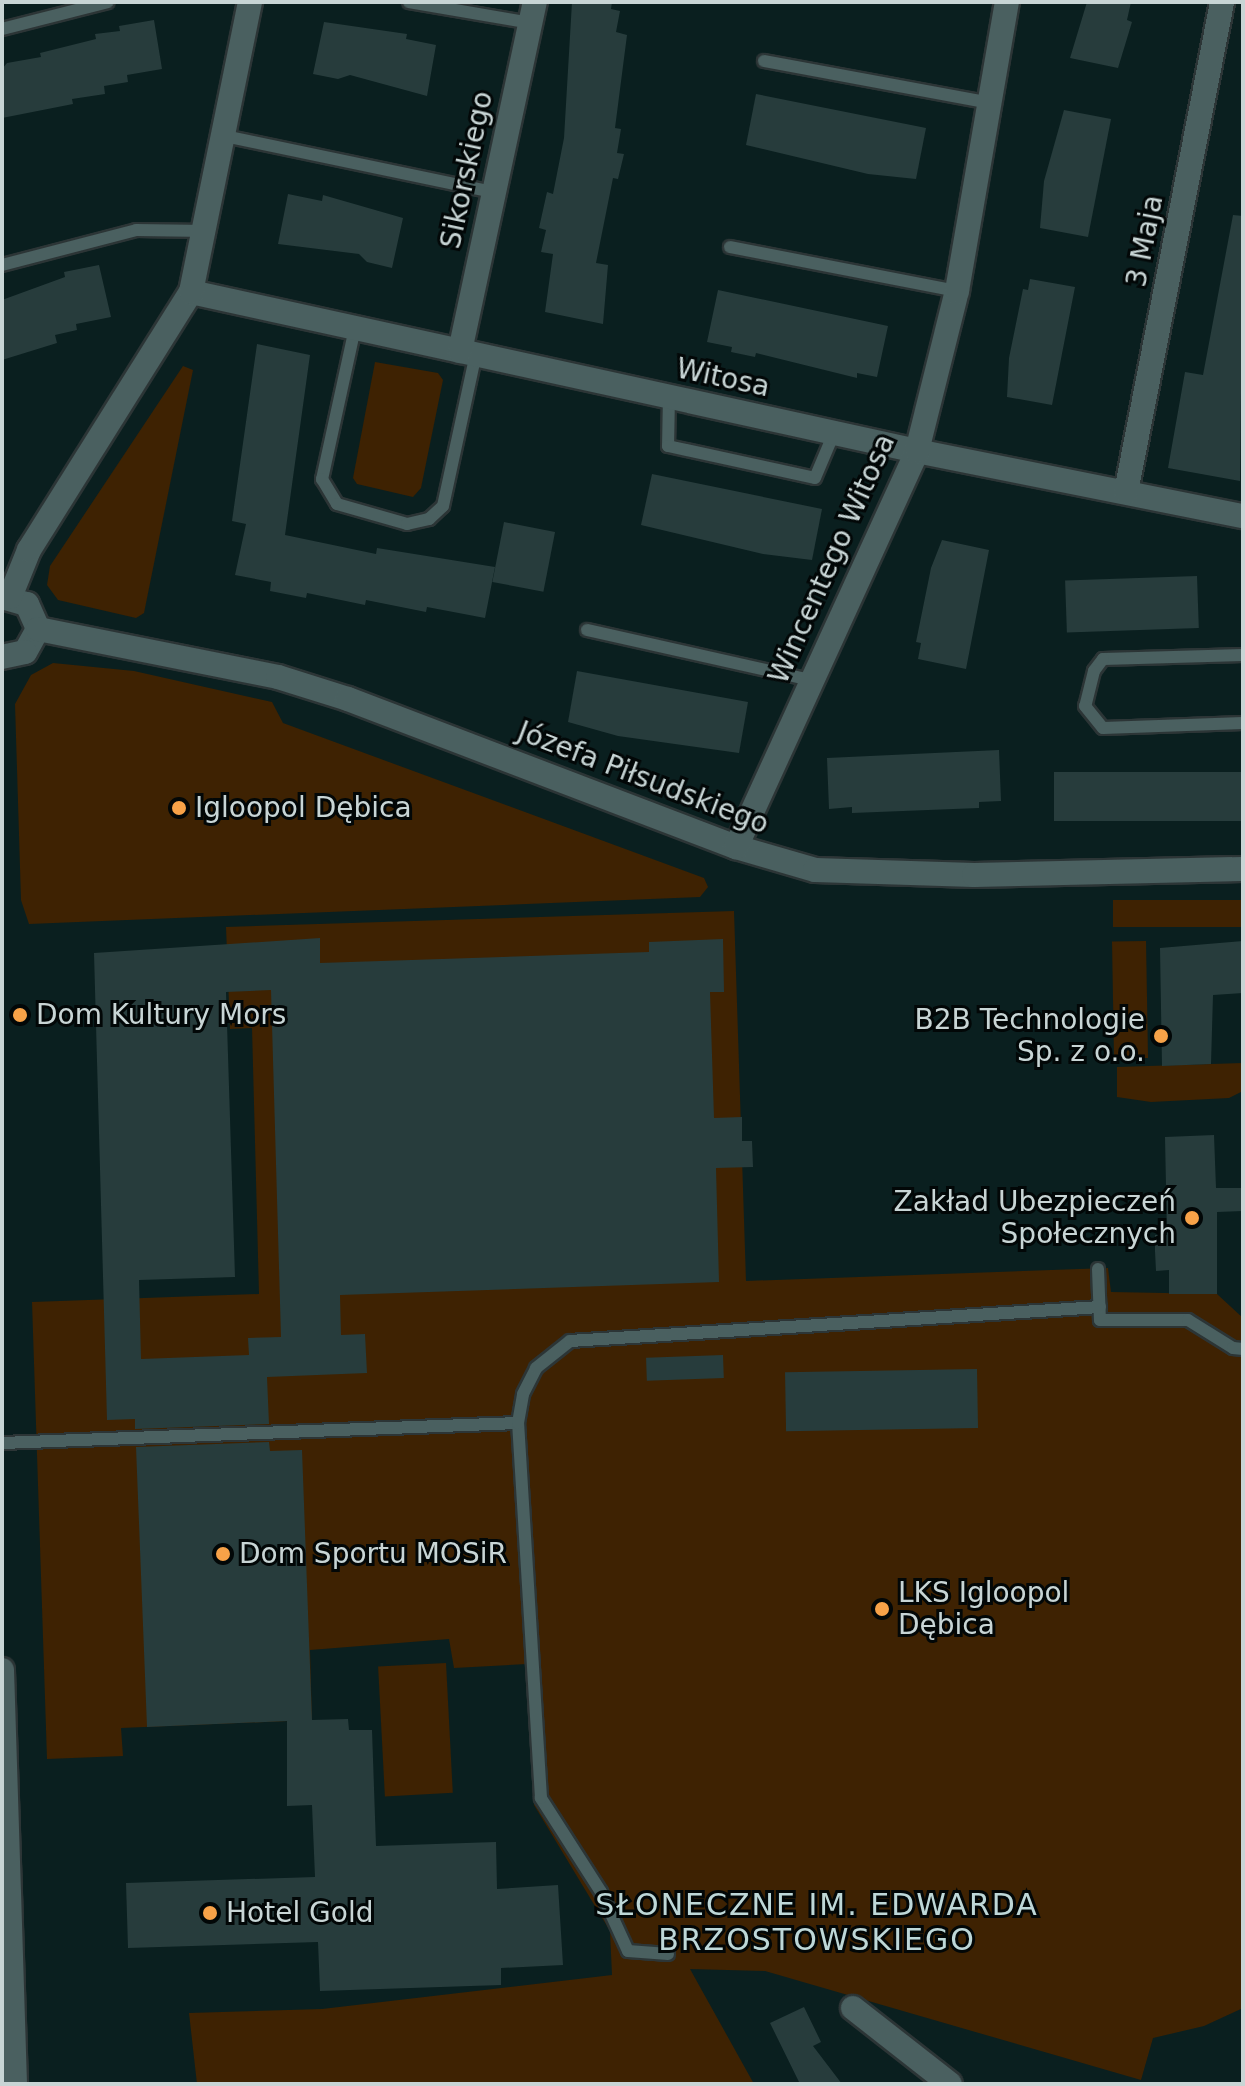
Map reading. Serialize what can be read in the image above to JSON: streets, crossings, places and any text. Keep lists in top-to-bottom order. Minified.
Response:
{"streets":{"street":["Sikorskiego","3 Maja","Witosa","Wincentego Witosa","Józefa Piłsudskiego"]},"crossings":[["Sikorskiego","Witosa"],["3 Maja","Witosa"],["Witosa","Wincentego Witosa"],["Wincentego Witosa","Józefa Piłsudskiego"]],"districts":["SŁONECZNE IM. EDWARDA BRZOSTOWSKIEGO"],"places":["Igloopol Dębica","Dom Kultury Mors","B2B Technologie Sp. z o.o.","Zakład Ubezpieczeń Społecznych","Dom Sportu MOSiR","LKS Igloopol Dębica","Hotel Gold"]}
